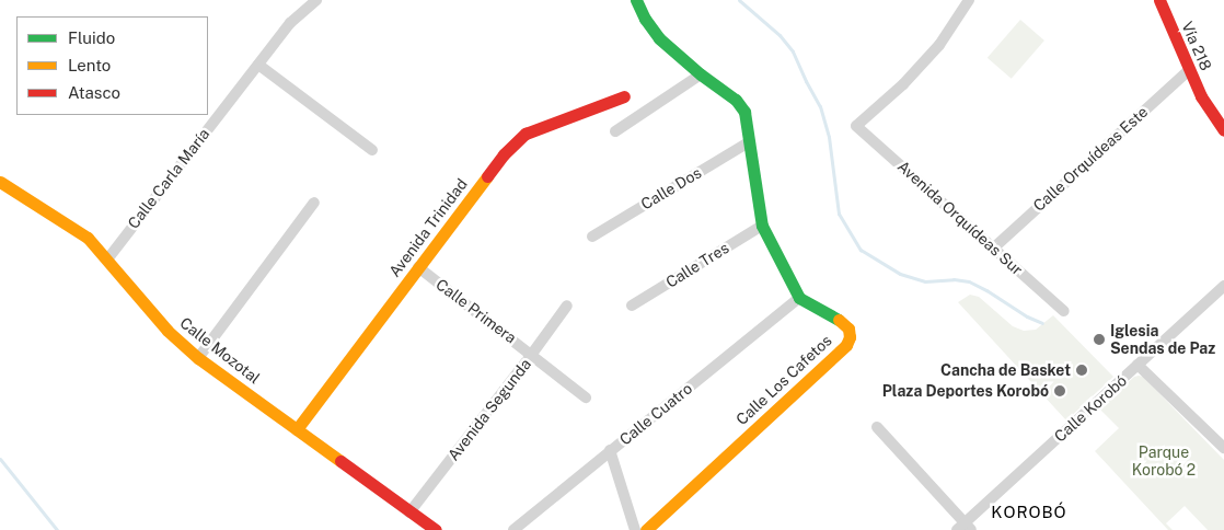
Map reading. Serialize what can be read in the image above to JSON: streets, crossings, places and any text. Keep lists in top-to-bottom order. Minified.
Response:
{"streets":{"street":["Vía 218","Calle Orquídeas Este","Calle Carla María","Calle Dos","Avenida Orquídeas Sur","Avenida Trinidad","Calle Tres","Calle Primera","Calle Mozotal","Calle Los Cafetos","Calle Korobó","Avenida Segunda","Calle Cuatro"]},"crossings":[["Vía 218","Calle Orquídeas Este"],["Calle Orquídeas Este","Avenida Orquídeas Sur"],["Calle Carla María","Calle Mozotal"],["Avenida Trinidad","Calle Primera"],["Avenida Trinidad","Calle Mozotal"],["Calle Primera","Avenida Segunda"],["Calle Mozotal","Avenida Segunda"],["Calle Los Cafetos","Calle Cuatro"]],"districts":["KOROBÓ"],"parks":["Parque Korobó 2"],"places":["Iglesia Sendas de Paz","Cancha de Basket","Plaza Deportes Korobó"],"legend":["Fluido","Lento","Atasco"]}
